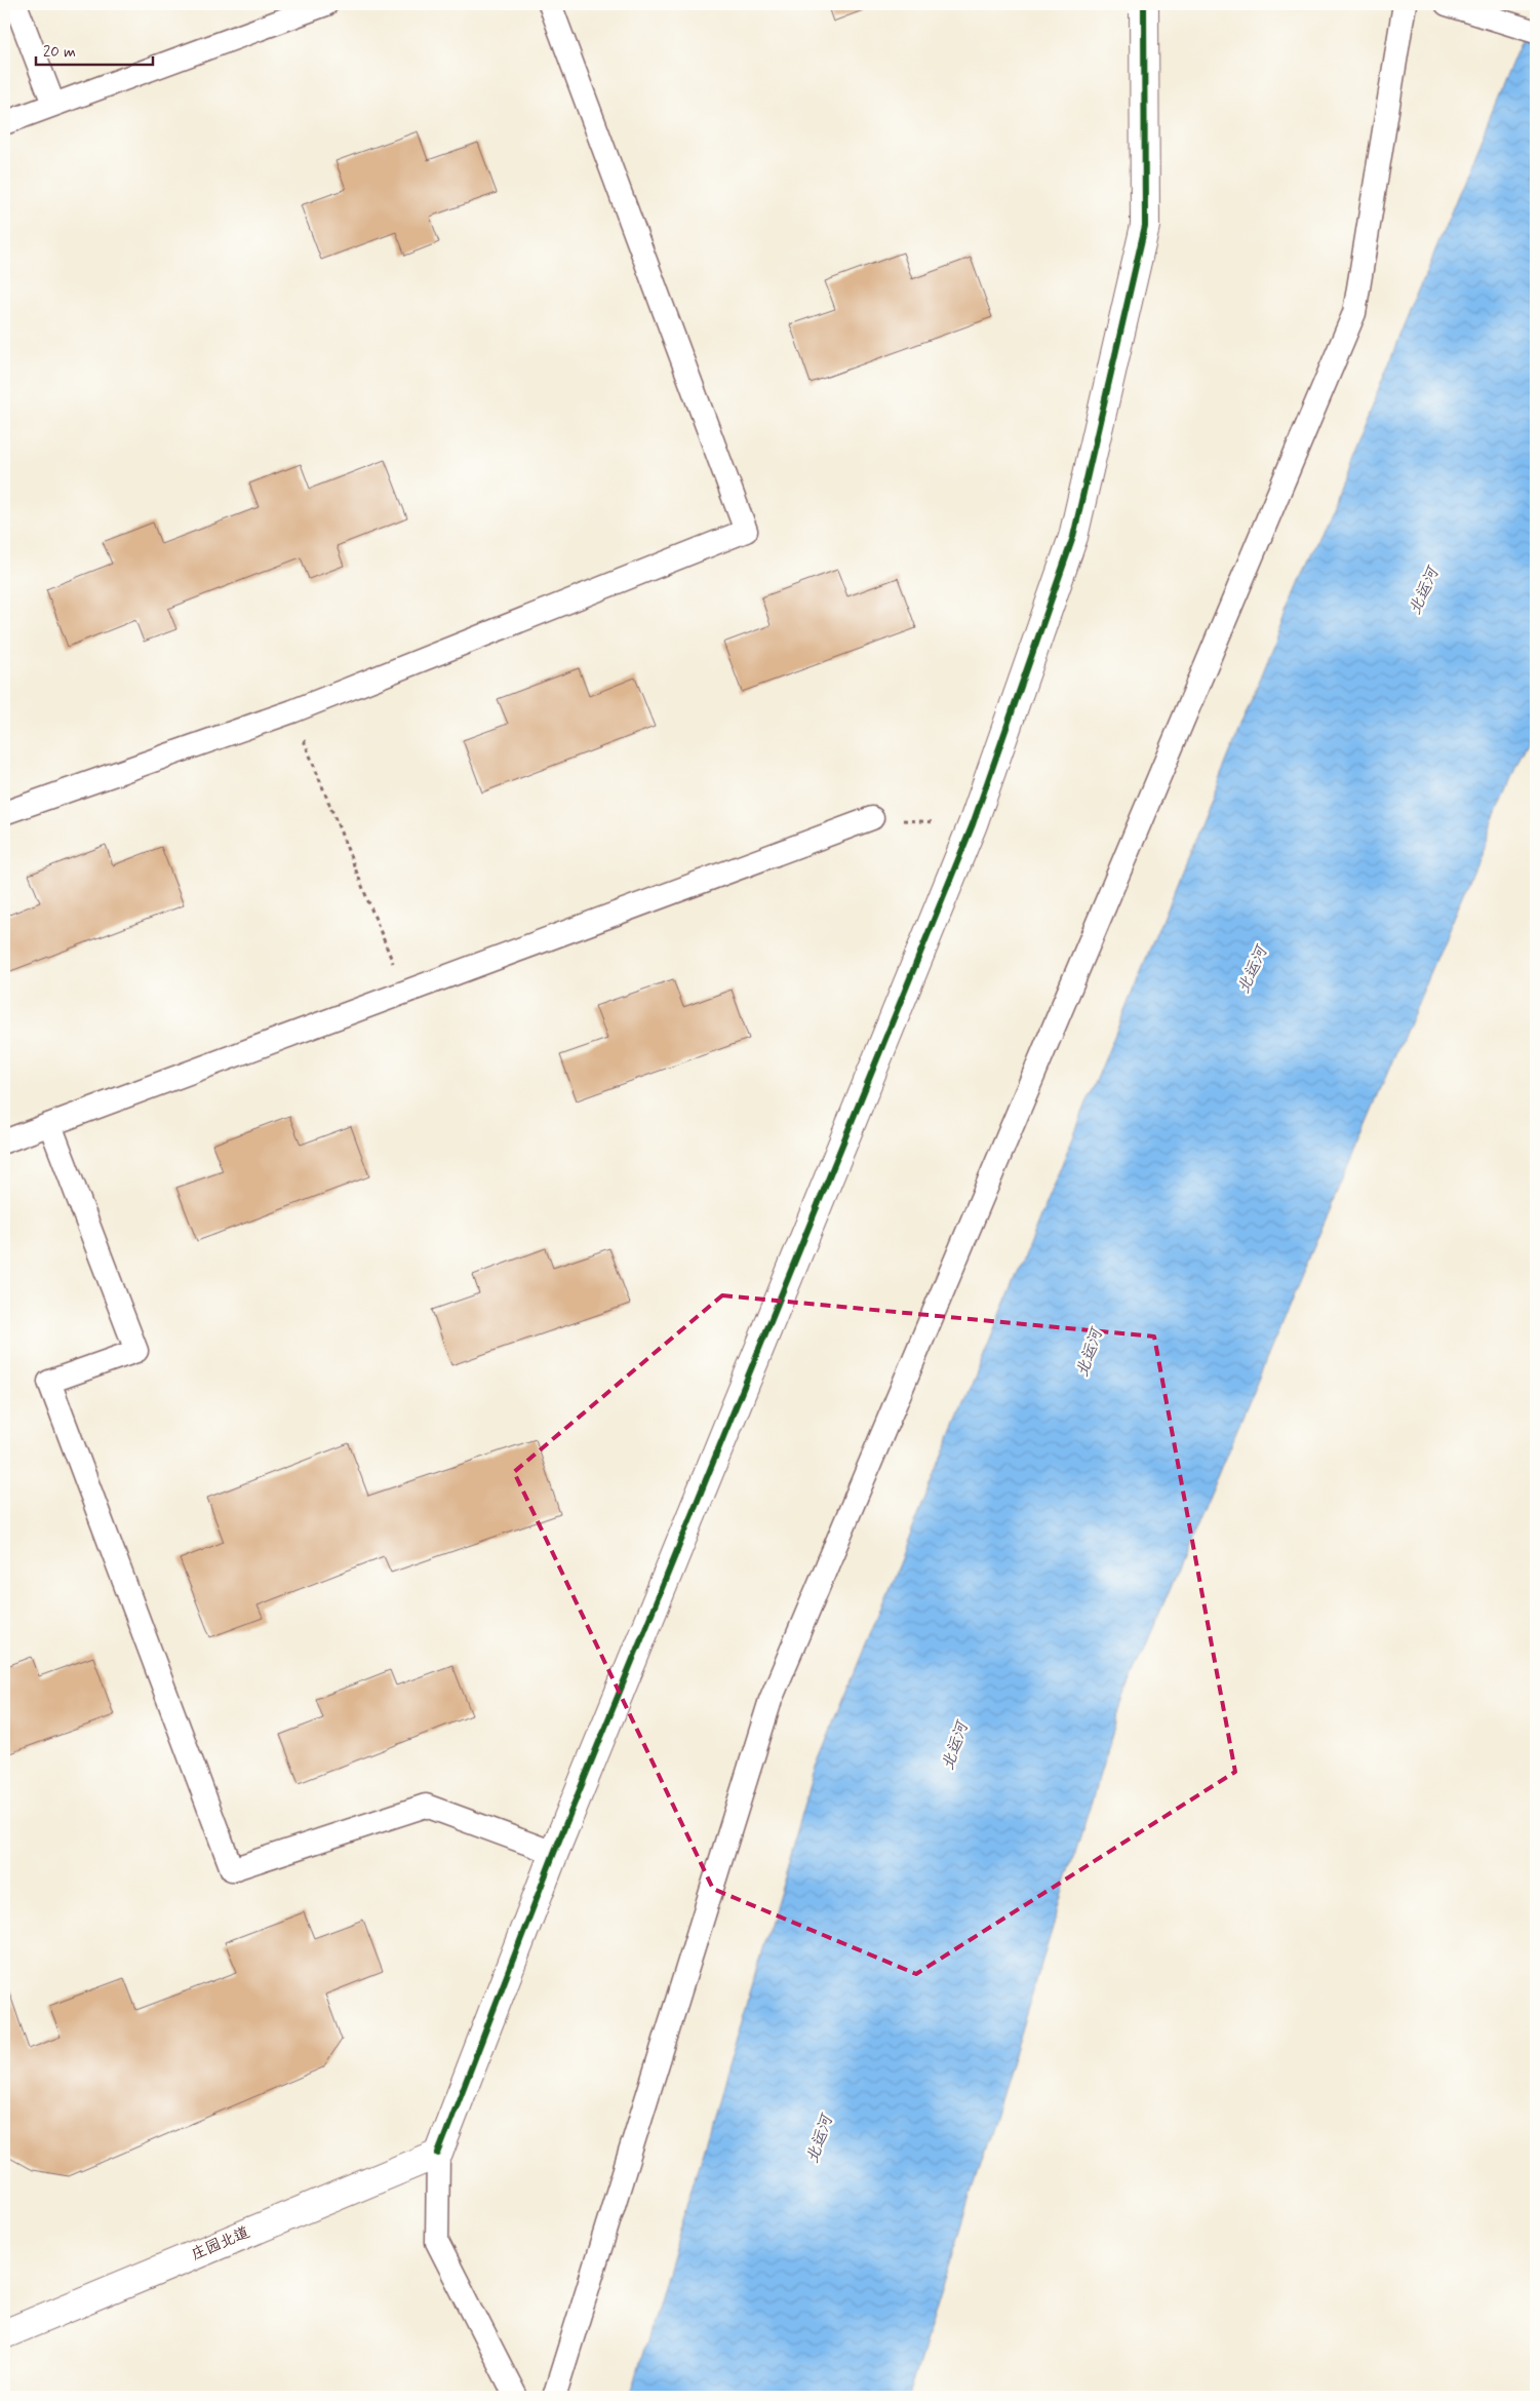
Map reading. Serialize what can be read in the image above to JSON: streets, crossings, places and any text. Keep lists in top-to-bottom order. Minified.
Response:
{"streets":{"street":["庄园北道"]},"water":["北运河"],"scale_bar":"20 m"}
